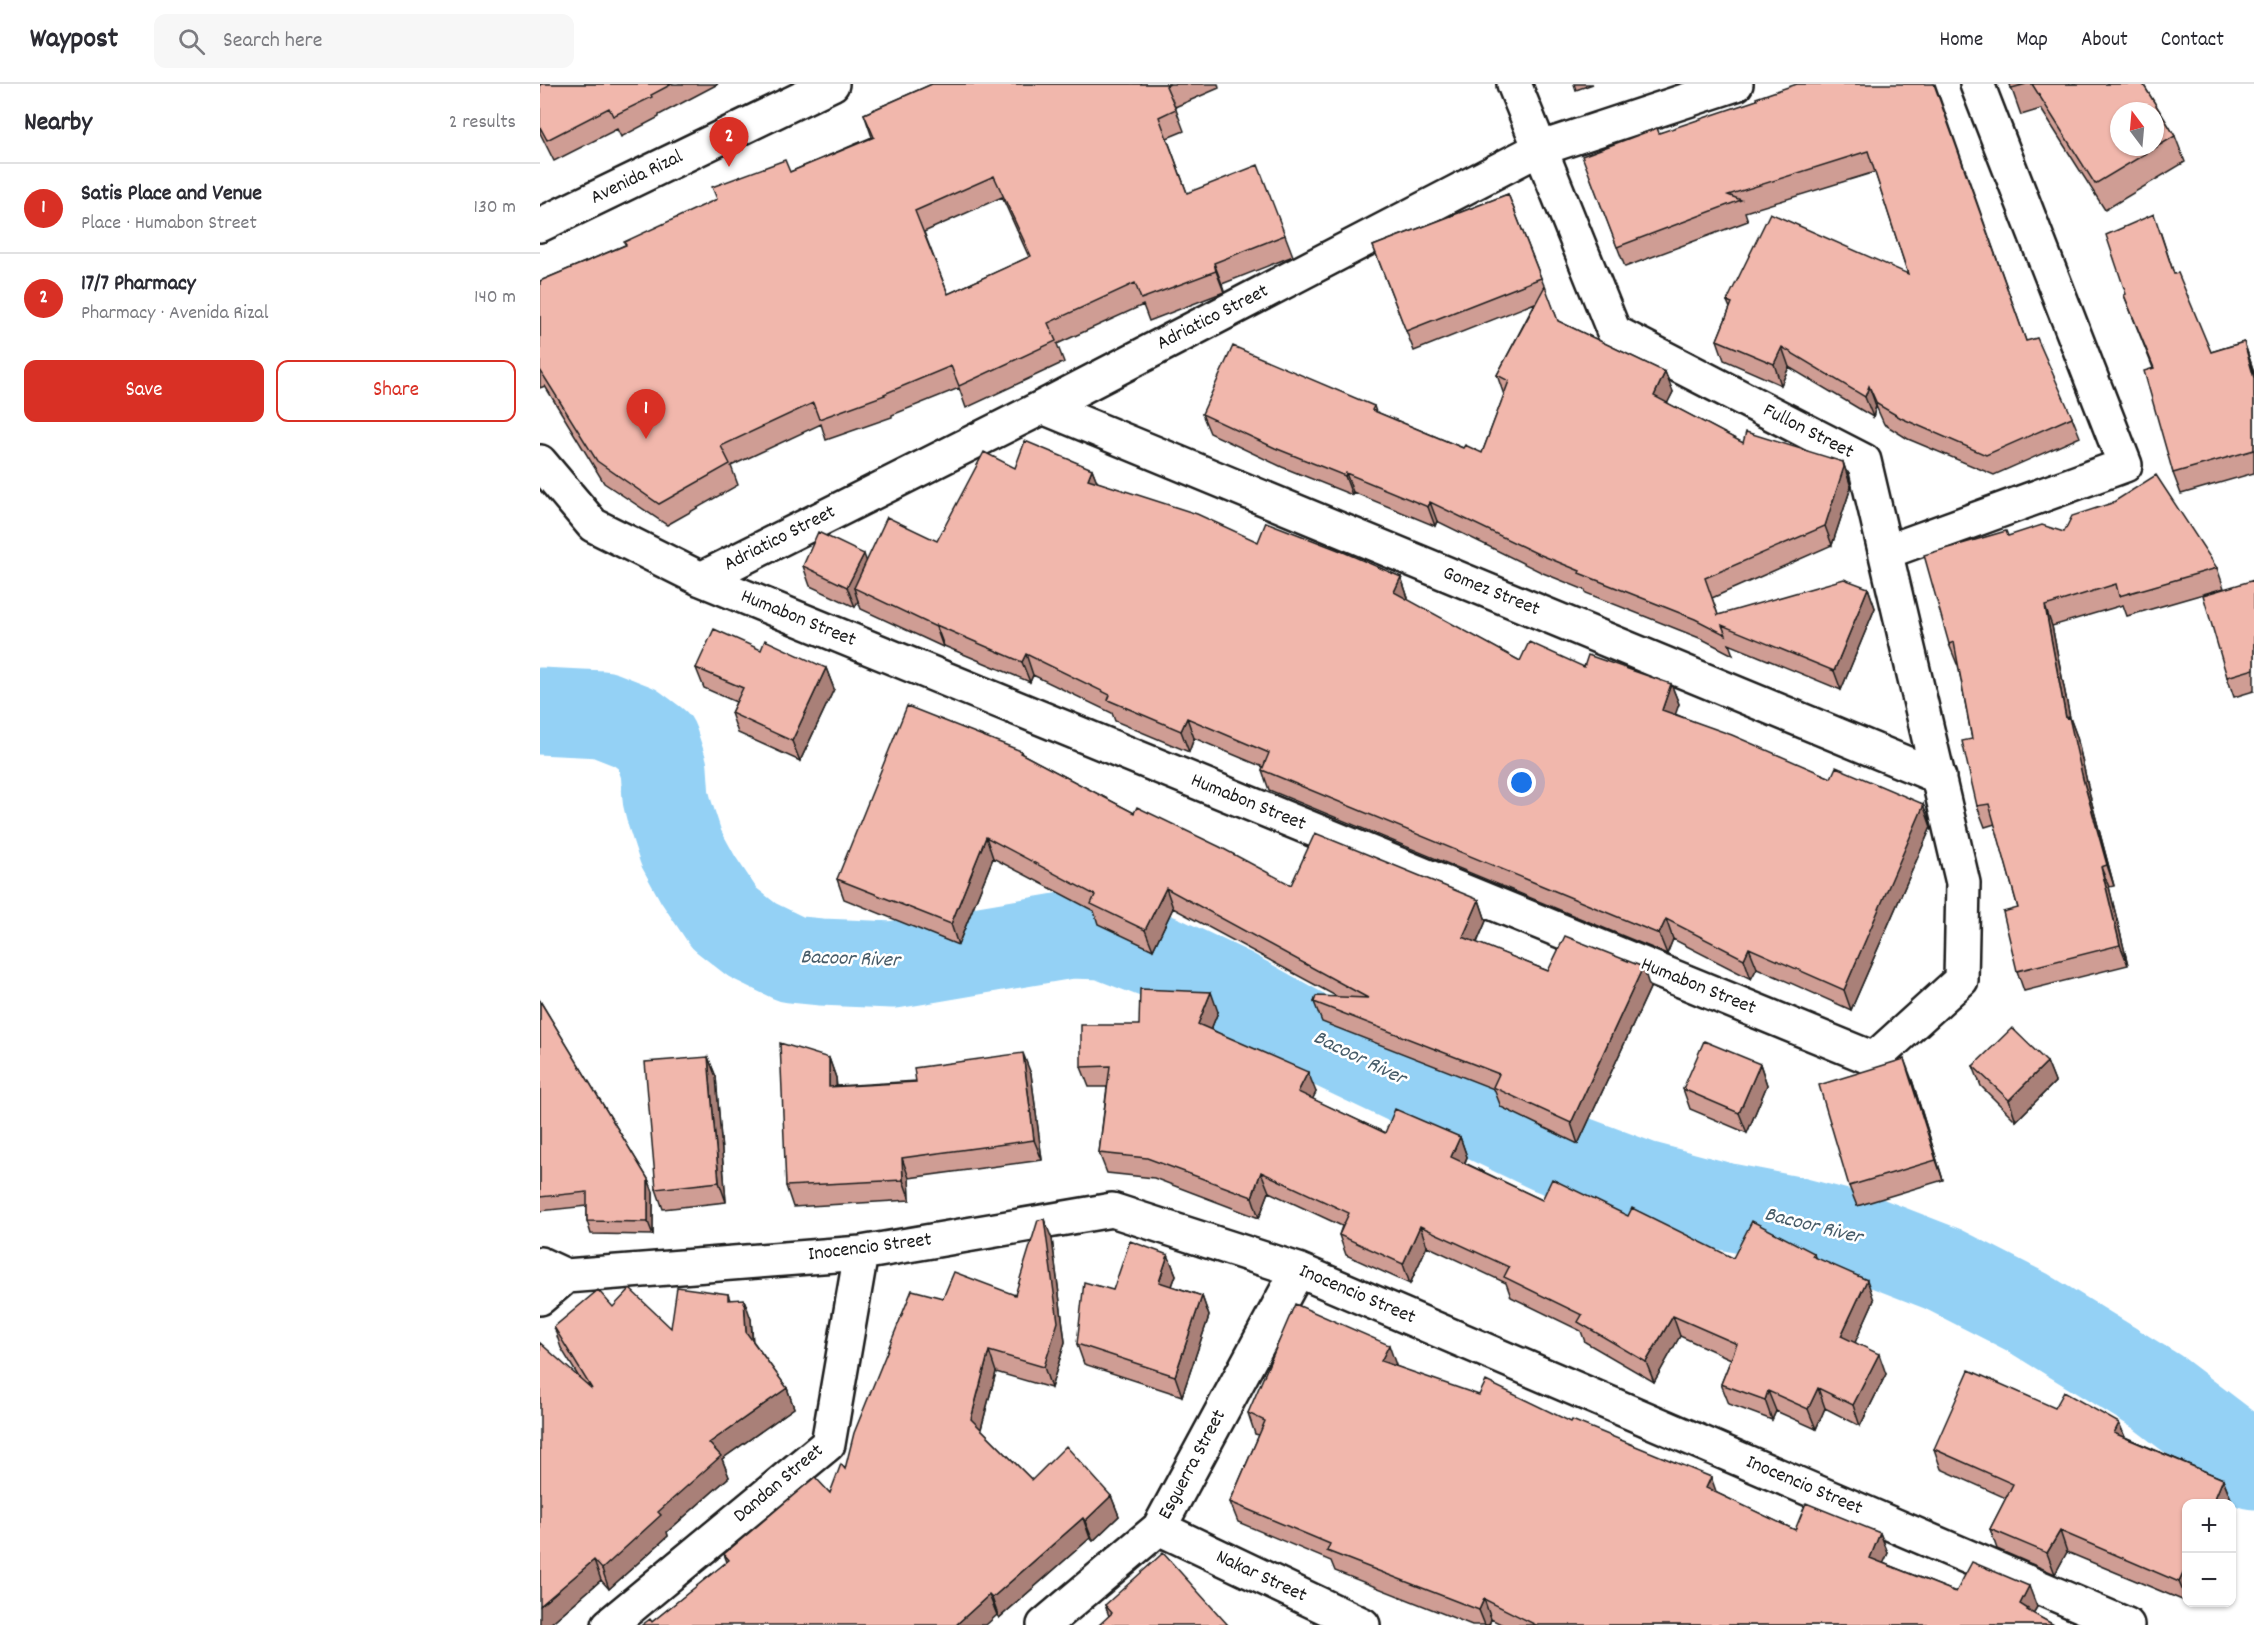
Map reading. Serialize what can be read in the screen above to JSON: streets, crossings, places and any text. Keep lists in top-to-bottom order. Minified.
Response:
{"streets":{"street":["Avenida Rizal","Adriatico Street","Fullon Street","Gomez Street","Humabon Street","Inocencio Street","Esguerra Street","Dandan Street","Nakar Street"]},"crossings":[["Adriatico Street","Fullon Street"],["Adriatico Street","Gomez Street"],["Adriatico Street","Humabon Street"],["Fullon Street","Gomez Street"],["Fullon Street","Humabon Street"],["Inocencio Street","Esguerra Street"],["Inocencio Street","Dandan Street"],["Esguerra Street","Nakar Street"]],"water":["Bacoor River"],"north":"top","page":{"header":"Waypost","search":"Search here","nav":["Home","Map","About","Contact"],"heading":["Nearby","2 results"],"pins":["2","1"],"list":[{"mark":"1","name":"Satis Place and Venue","note":"Place · Humabon Street","value":"130 m"},{"mark":"2","name":"17/7 Pharmacy","note":"Pharmacy · Avenida Rizal","value":"140 m"}],"buttons":["Save","Share"],"map_buttons":["+","−"]}}
